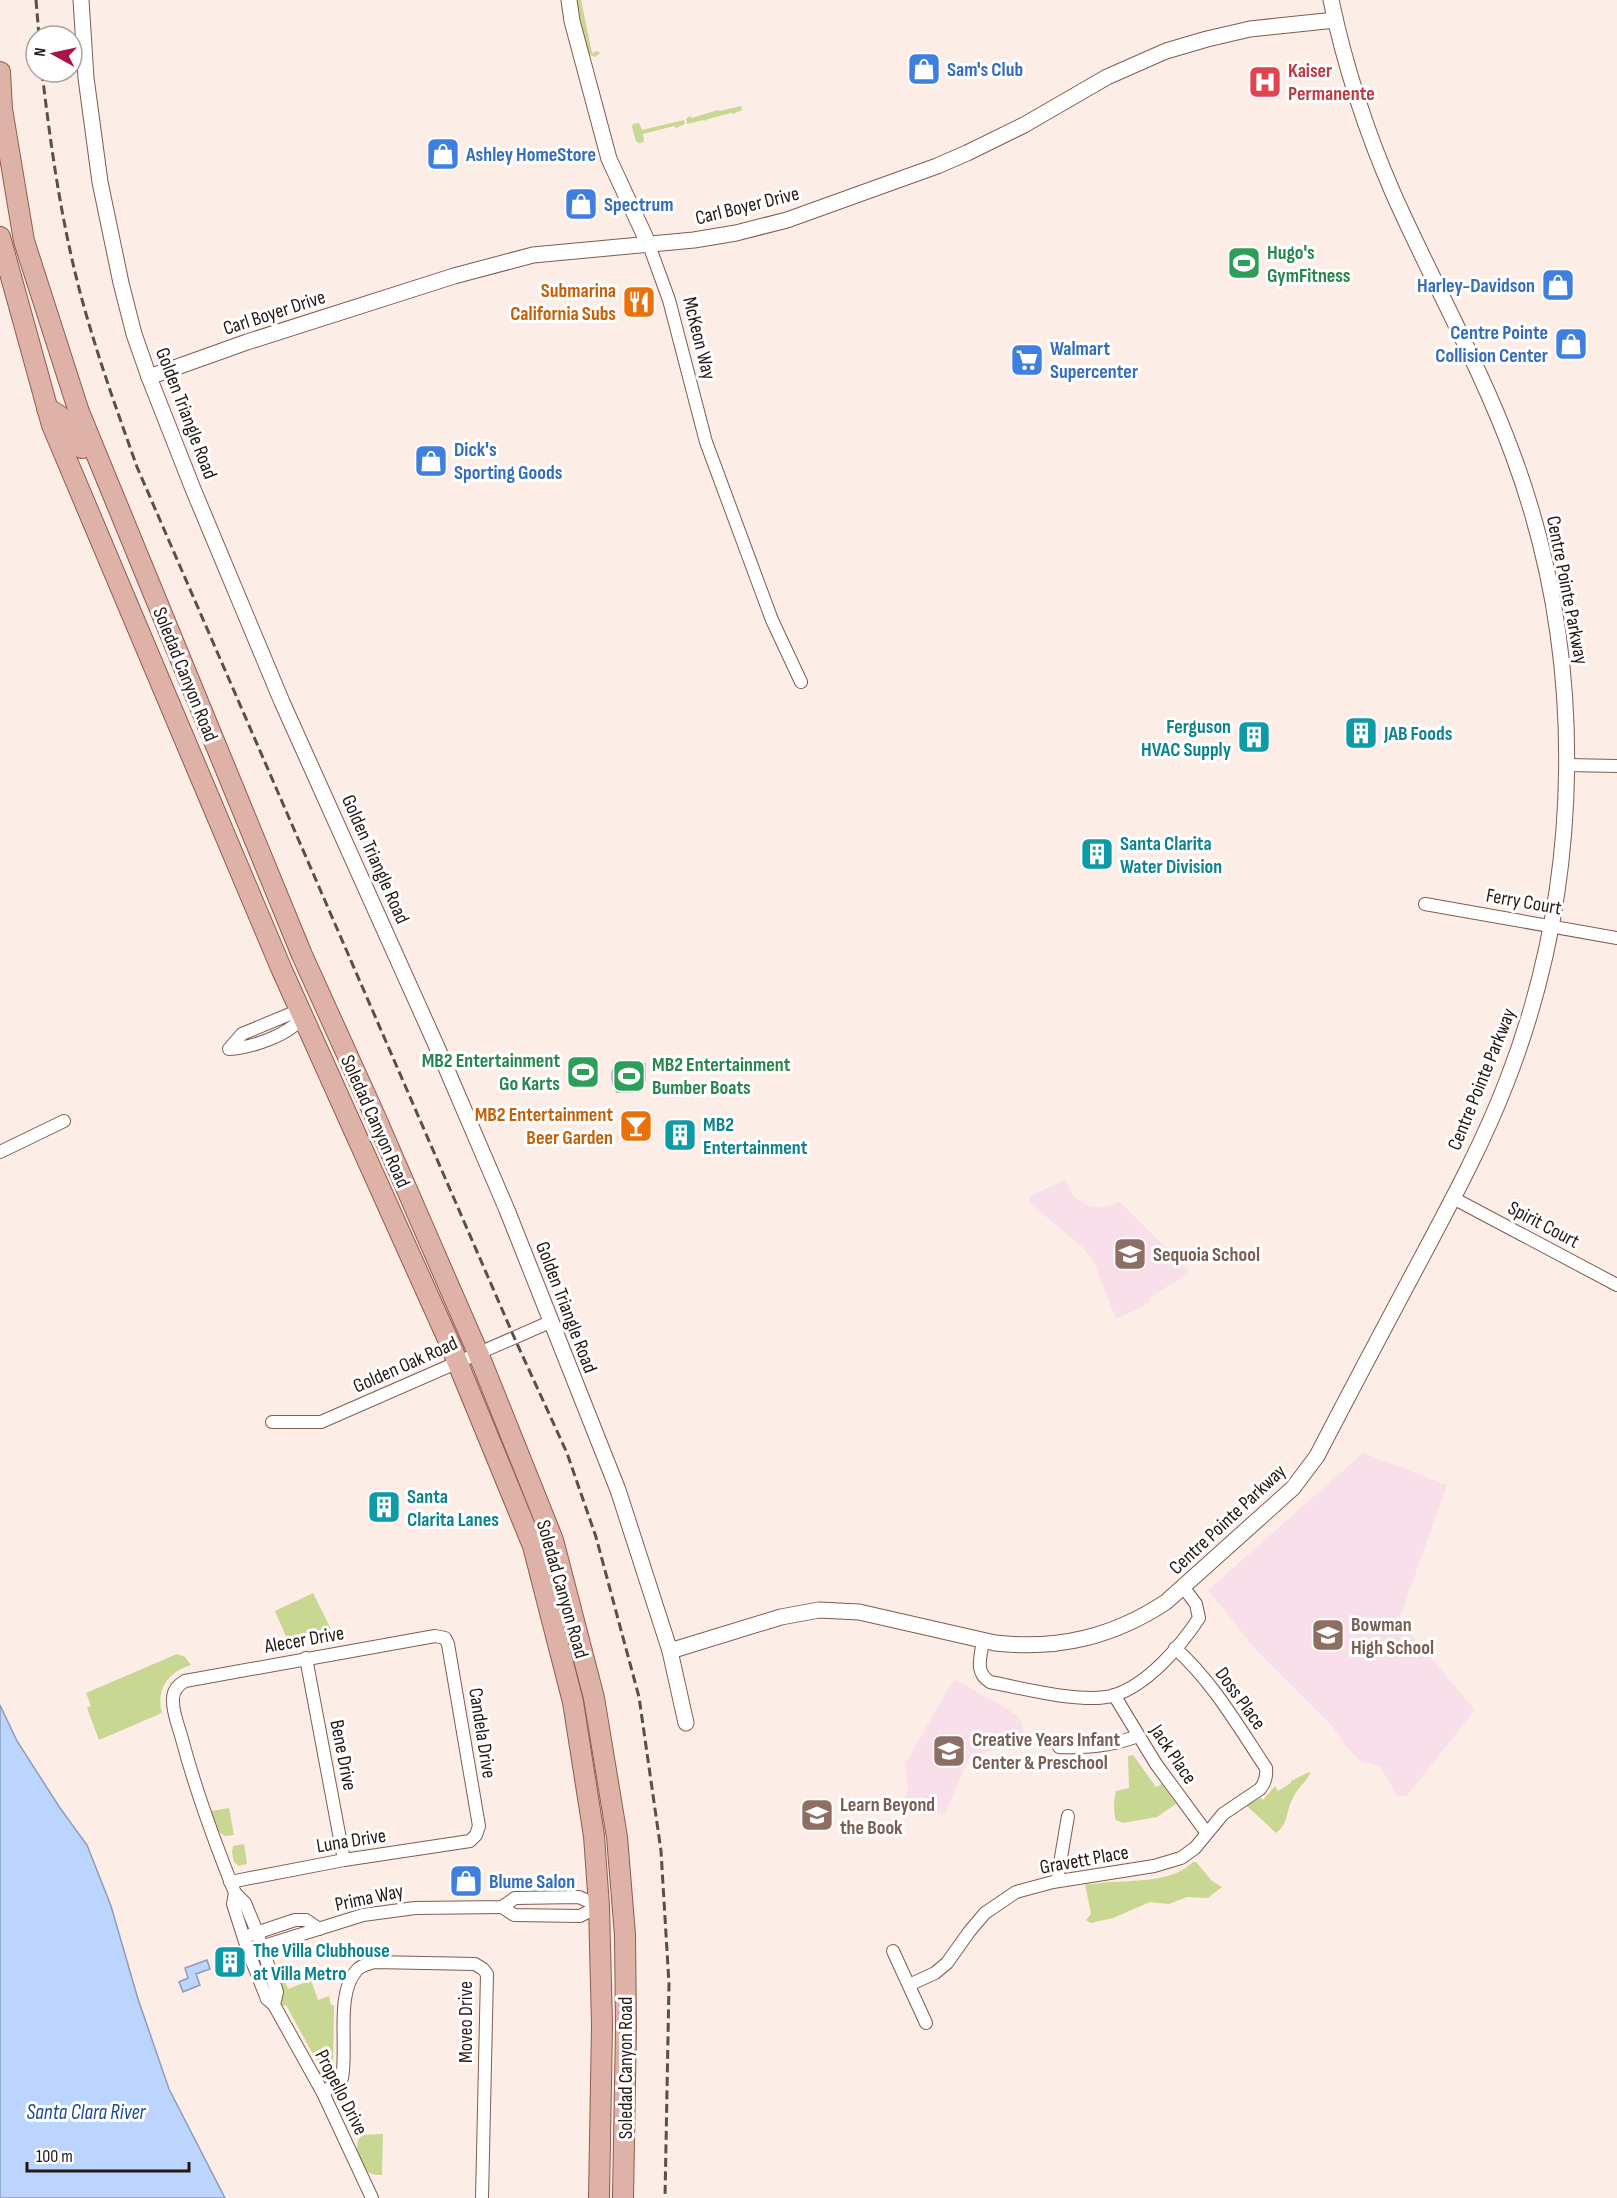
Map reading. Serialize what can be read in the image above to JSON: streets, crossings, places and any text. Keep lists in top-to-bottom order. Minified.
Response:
{"streets":{"main road":["Soledad Canyon Road"],"street":["Carl Boyer Drive","McKeon Way","Golden Triangle Road","Centre Pointe Parkway","Ferry Court","Spirit Court","Golden Oak Road","Alecer Drive","Doss Place","Candela Drive","Jack Place","Bene Drive","Luna Drive","Gravett Place","Prima Way","Moveo Drive","Propello Drive"]},"crossings":[["Carl Boyer Drive","McKeon Way"],["Carl Boyer Drive","Golden Triangle Road"],["Carl Boyer Drive","Centre Pointe Parkway"],["Golden Triangle Road","Centre Pointe Parkway"],["Golden Triangle Road","Golden Oak Road"],["Centre Pointe Parkway","Ferry Court"],["Centre Pointe Parkway","Spirit Court"],["Soledad Canyon Road","Golden Oak Road"],["Soledad Canyon Road","Prima Way"],["Alecer Drive","Candela Drive"],["Alecer Drive","Bene Drive"],["Alecer Drive","Propello Drive"],["Doss Place","Gravett Place"],["Candela Drive","Luna Drive"],["Jack Place","Gravett Place"],["Bene Drive","Luna Drive"],["Luna Drive","Propello Drive"],["Prima Way","Propello Drive"],["Moveo Drive","Propello Drive"]],"water":["Santa Clara River"],"places":{"shop":["Sam's Club","Ashley HomeStore","Spectrum","Harley-Davidson","Centre Pointe Collision Center","Dick's Sporting Goods","Blume Salon"],"hospital":["Kaiser Permanente"],"sports":["Hugo's GymFitness","MB2 Entertainment Go Karts","MB2 Entertainment Bumber Boats"],"restaurant":["Submarina California Subs"],"supermarket":["Walmart Supercenter"],"building":["JAB Foods","Ferguson HVAC Supply","Santa Clarita Water Division","MB2 Entertainment","Santa Clarita Lanes","The Villa Clubhouse at Villa Metro"],"bar":["MB2 Entertainment Beer Garden"],"school or university":["Sequoia School","Bowman High School","Creative Years Infant Center & Preschool","Learn Beyond the Book"]},"scale_bar":"100 m","north":"left"}
